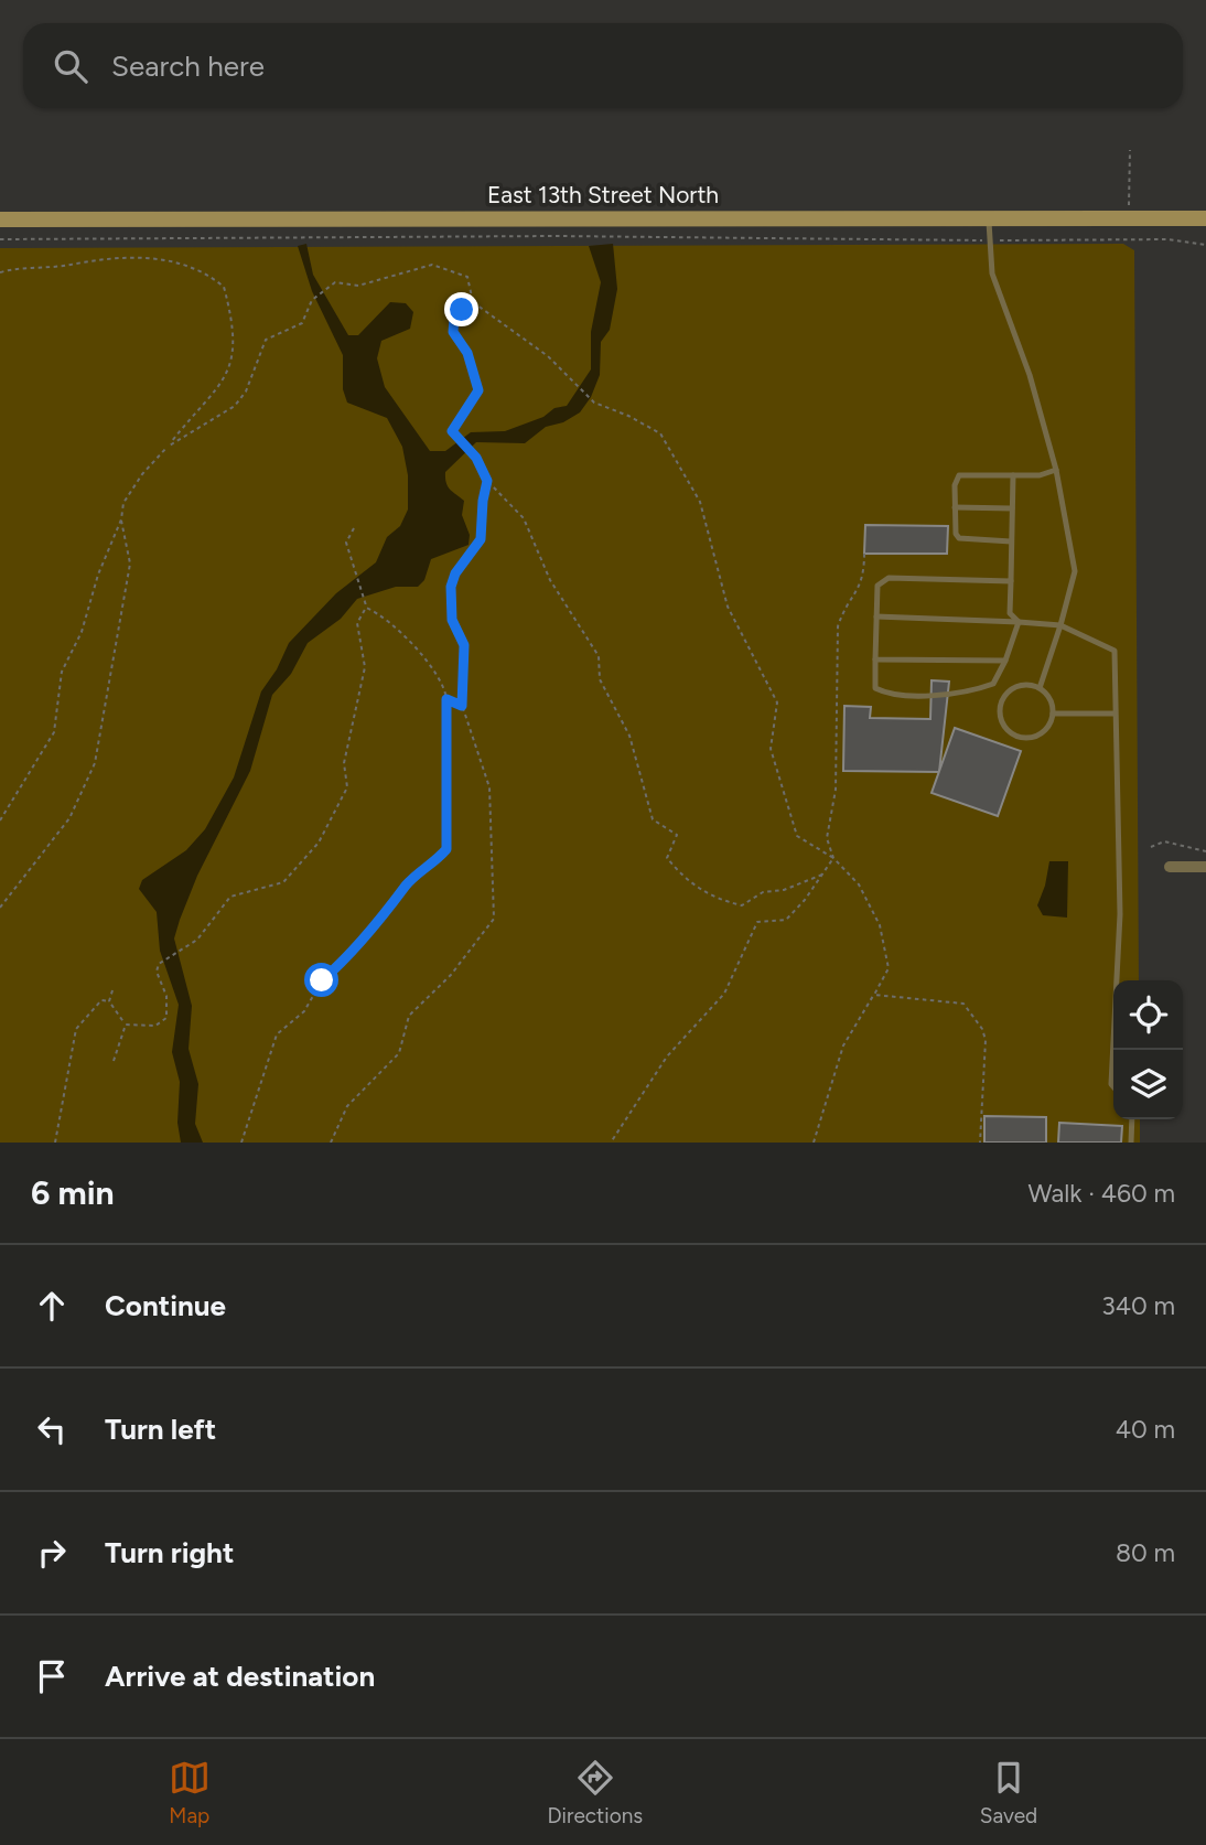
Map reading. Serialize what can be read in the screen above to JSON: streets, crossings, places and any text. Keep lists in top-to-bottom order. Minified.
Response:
{"streets":{"main road":["East 13th Street North"]},"page":{"search":"Search here","heading":["6 min","Walk · 460 m"],"list":[["Continue","340 m"],["Turn left","40 m"],["Turn right","80 m"],"Arrive at destination"],"nav":["Map","Directions","Saved"]}}
